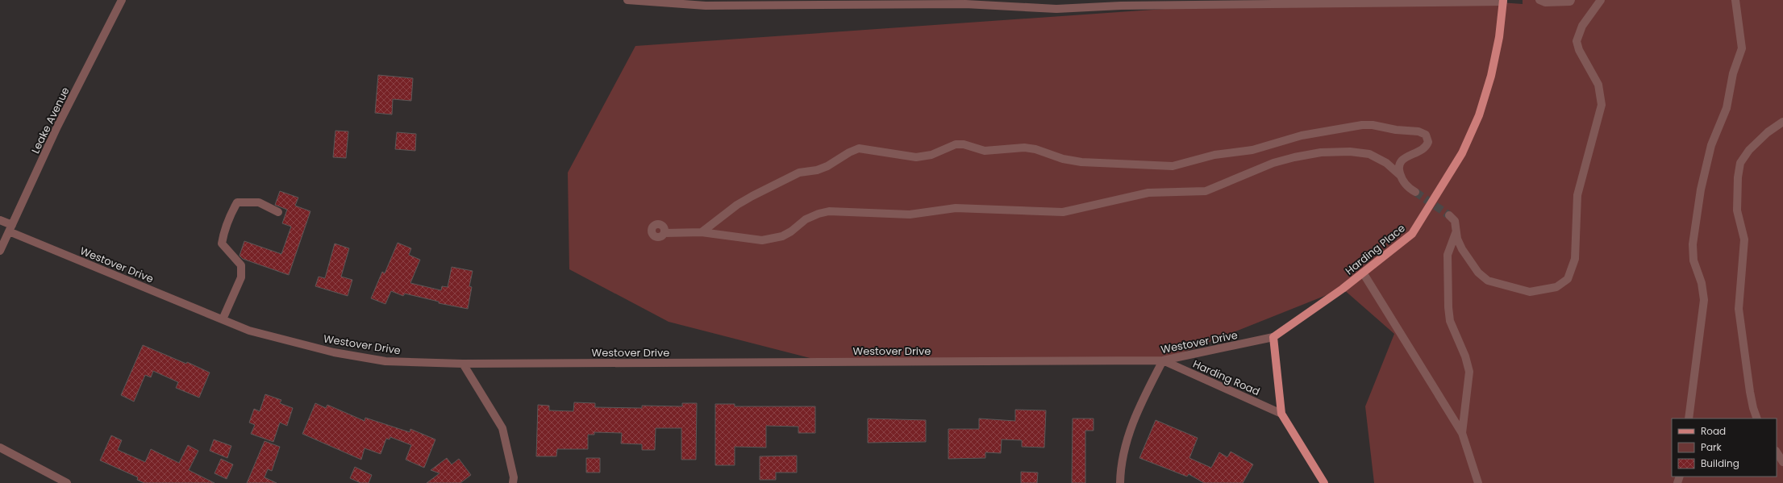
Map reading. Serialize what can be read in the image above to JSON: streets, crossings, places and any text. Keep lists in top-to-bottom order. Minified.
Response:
{"streets":{"main road":["Harding Place"],"street":["Leake Avenue","Westover Drive","Harding Road"]},"crossings":[["Leake Avenue","Westover Drive"],["Harding Place","Westover Drive"],["Westover Drive","Harding Road"]],"legend":["Road","Park","Building"]}
